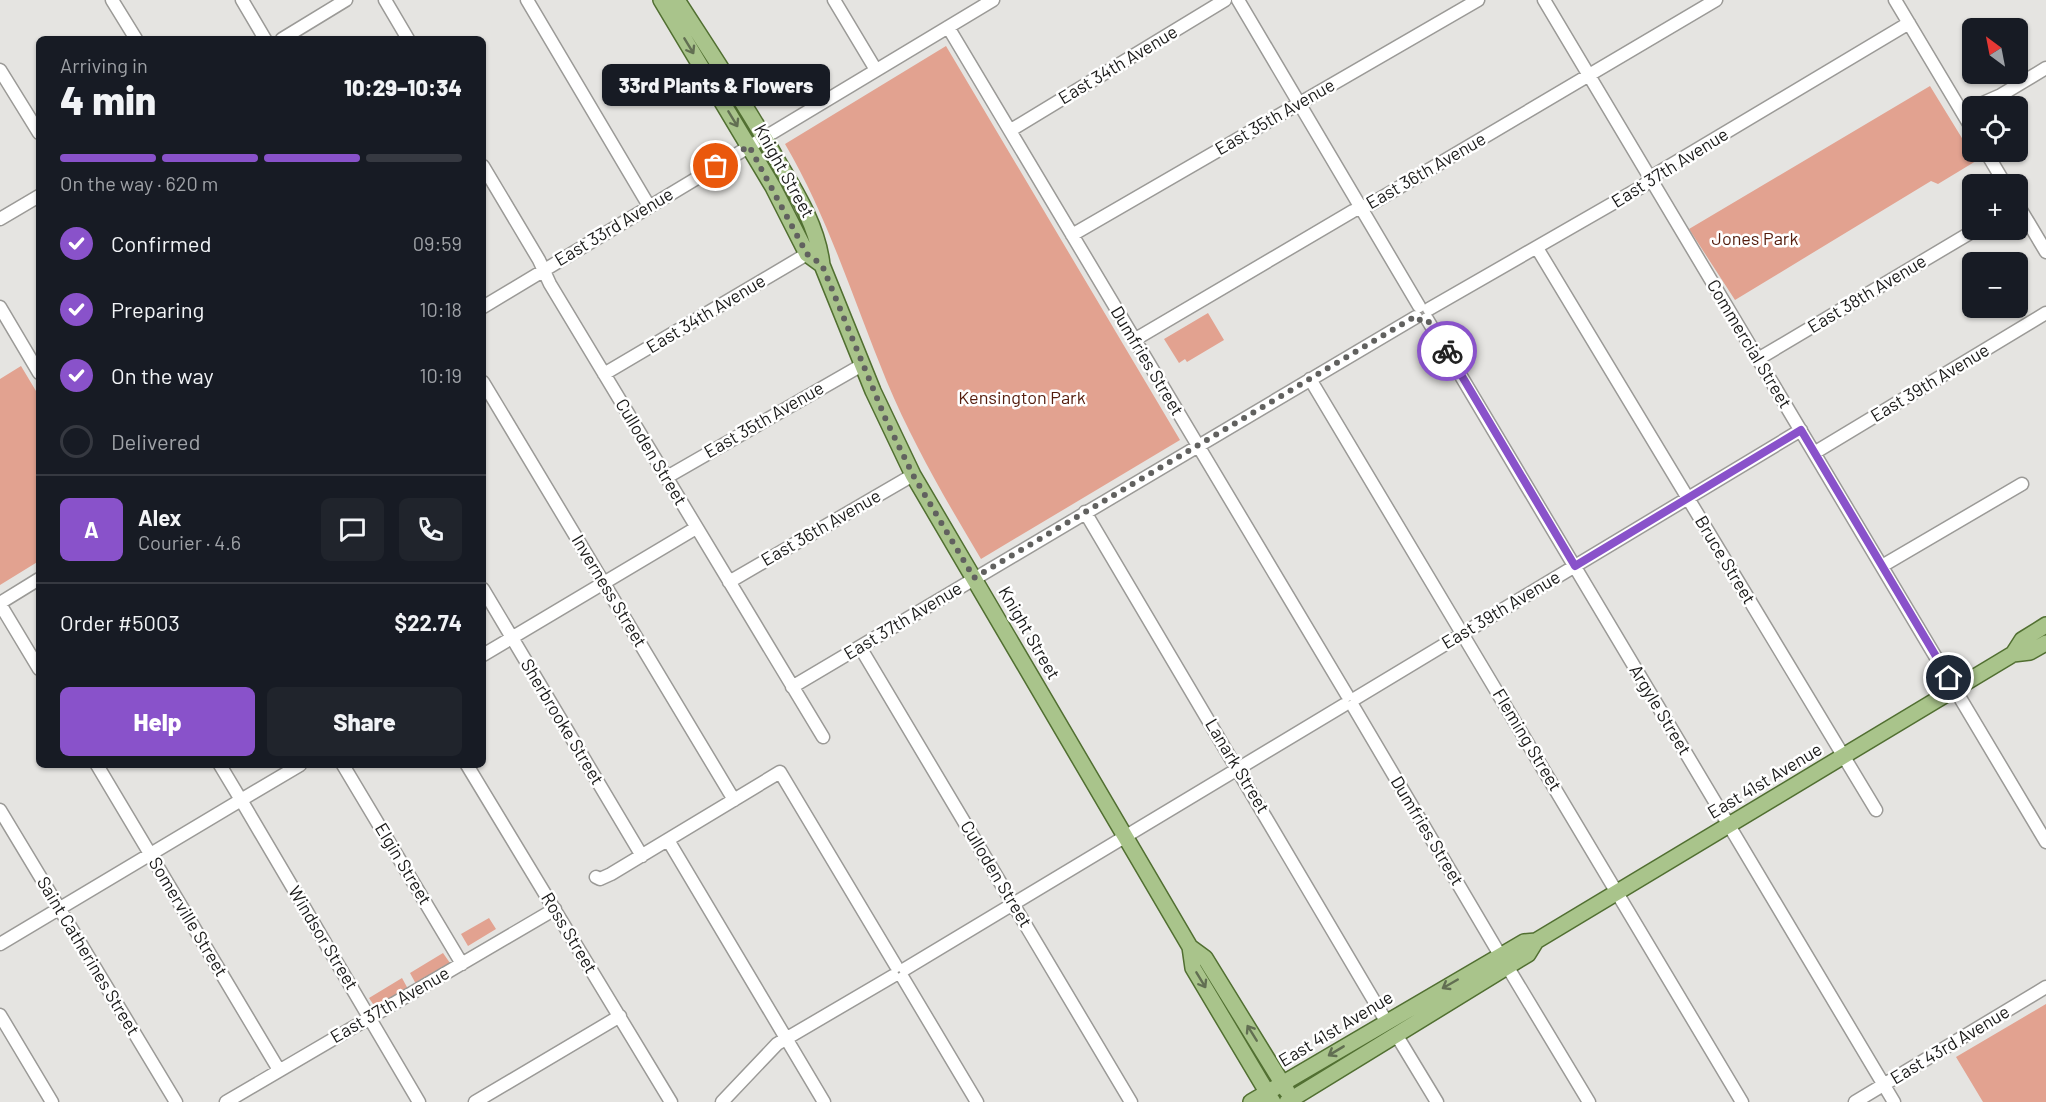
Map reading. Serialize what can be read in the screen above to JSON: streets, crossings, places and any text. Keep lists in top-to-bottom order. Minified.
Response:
{"streets":{"main road":["Knight Street","East 41st Avenue"],"street":["East 34th Avenue","East 35th Avenue","East 37th Avenue","East 36th Avenue","East 33rd Avenue","East 38th Avenue","Commercial Street","Dumfries Street","East 39th Avenue","Culloden Street","Bruce Street","Inverness Street","Argyle Street","Sherbrooke Street","Fleming Street","Lanark Street","Elgin Street","Somerville Street","Ross Street","Windsor Street","Saint Catherines Street","East 43rd Avenue"]},"crossings":[["East 34th Avenue","Knight Street"],["East 34th Avenue","Dumfries Street"],["East 34th Avenue","Culloden Street"],["East 35th Avenue","Knight Street"],["East 35th Avenue","Dumfries Street"],["East 35th Avenue","Culloden Street"],["East 35th Avenue","Argyle Street"],["East 37th Avenue","Knight Street"],["East 37th Avenue","Commercial Street"],["East 37th Avenue","Dumfries Street"],["East 37th Avenue","Culloden Street"],["East 37th Avenue","Bruce Street"],["East 37th Avenue","Argyle Street"],["East 37th Avenue","Fleming Street"],["East 37th Avenue","Lanark Street"],["East 37th Avenue","Elgin Street"],["East 37th Avenue","Somerville Street"],["East 37th Avenue","Ross Street"],["East 37th Avenue","Windsor Street"],["Knight Street","East 36th Avenue"],["Knight Street","East 33rd Avenue"],["Knight Street","East 39th Avenue"],["Knight Street","East 41st Avenue"],["East 36th Avenue","Commercial Street"],["East 36th Avenue","Dumfries Street"],["East 36th Avenue","Culloden Street"],["East 36th Avenue","Argyle Street"],["East 33rd Avenue","Dumfries Street"],["East 33rd Avenue","Culloden Street"],["East 38th Avenue","Commercial Street"],["Commercial Street","East 39th Avenue"],["Commercial Street","East 41st Avenue"],["Dumfries Street","East 39th Avenue"],["Dumfries Street","East 41st Avenue"],["East 39th Avenue","Culloden Street"],["East 39th Avenue","Bruce Street"],["East 39th Avenue","Argyle Street"],["East 39th Avenue","Fleming Street"],["East 39th Avenue","Lanark Street"],["Bruce Street","East 41st Avenue"],["Argyle Street","East 41st Avenue"],["Argyle Street","East 43rd Avenue"],["Fleming Street","East 41st Avenue"],["Lanark Street","East 41st Avenue"]],"parks":["Jones Park","Kensington Park"],"places":["33rd Plants & Flowers"],"north":"top left","page":{"map_buttons":["+","−"],"heading":["4 min","Arriving in","10:29–10:34"],"panel":["Alex","Courier · 4.6","Order #5003","$22.74"],"bubble":"33rd Plants & Flowers","bar":"On the way · 620 m","list":[["Confirmed","09:59"],["Preparing","10:18"],["On the way","10:19"],"Delivered"],"round":"A","buttons":["Help","Share"]}}
